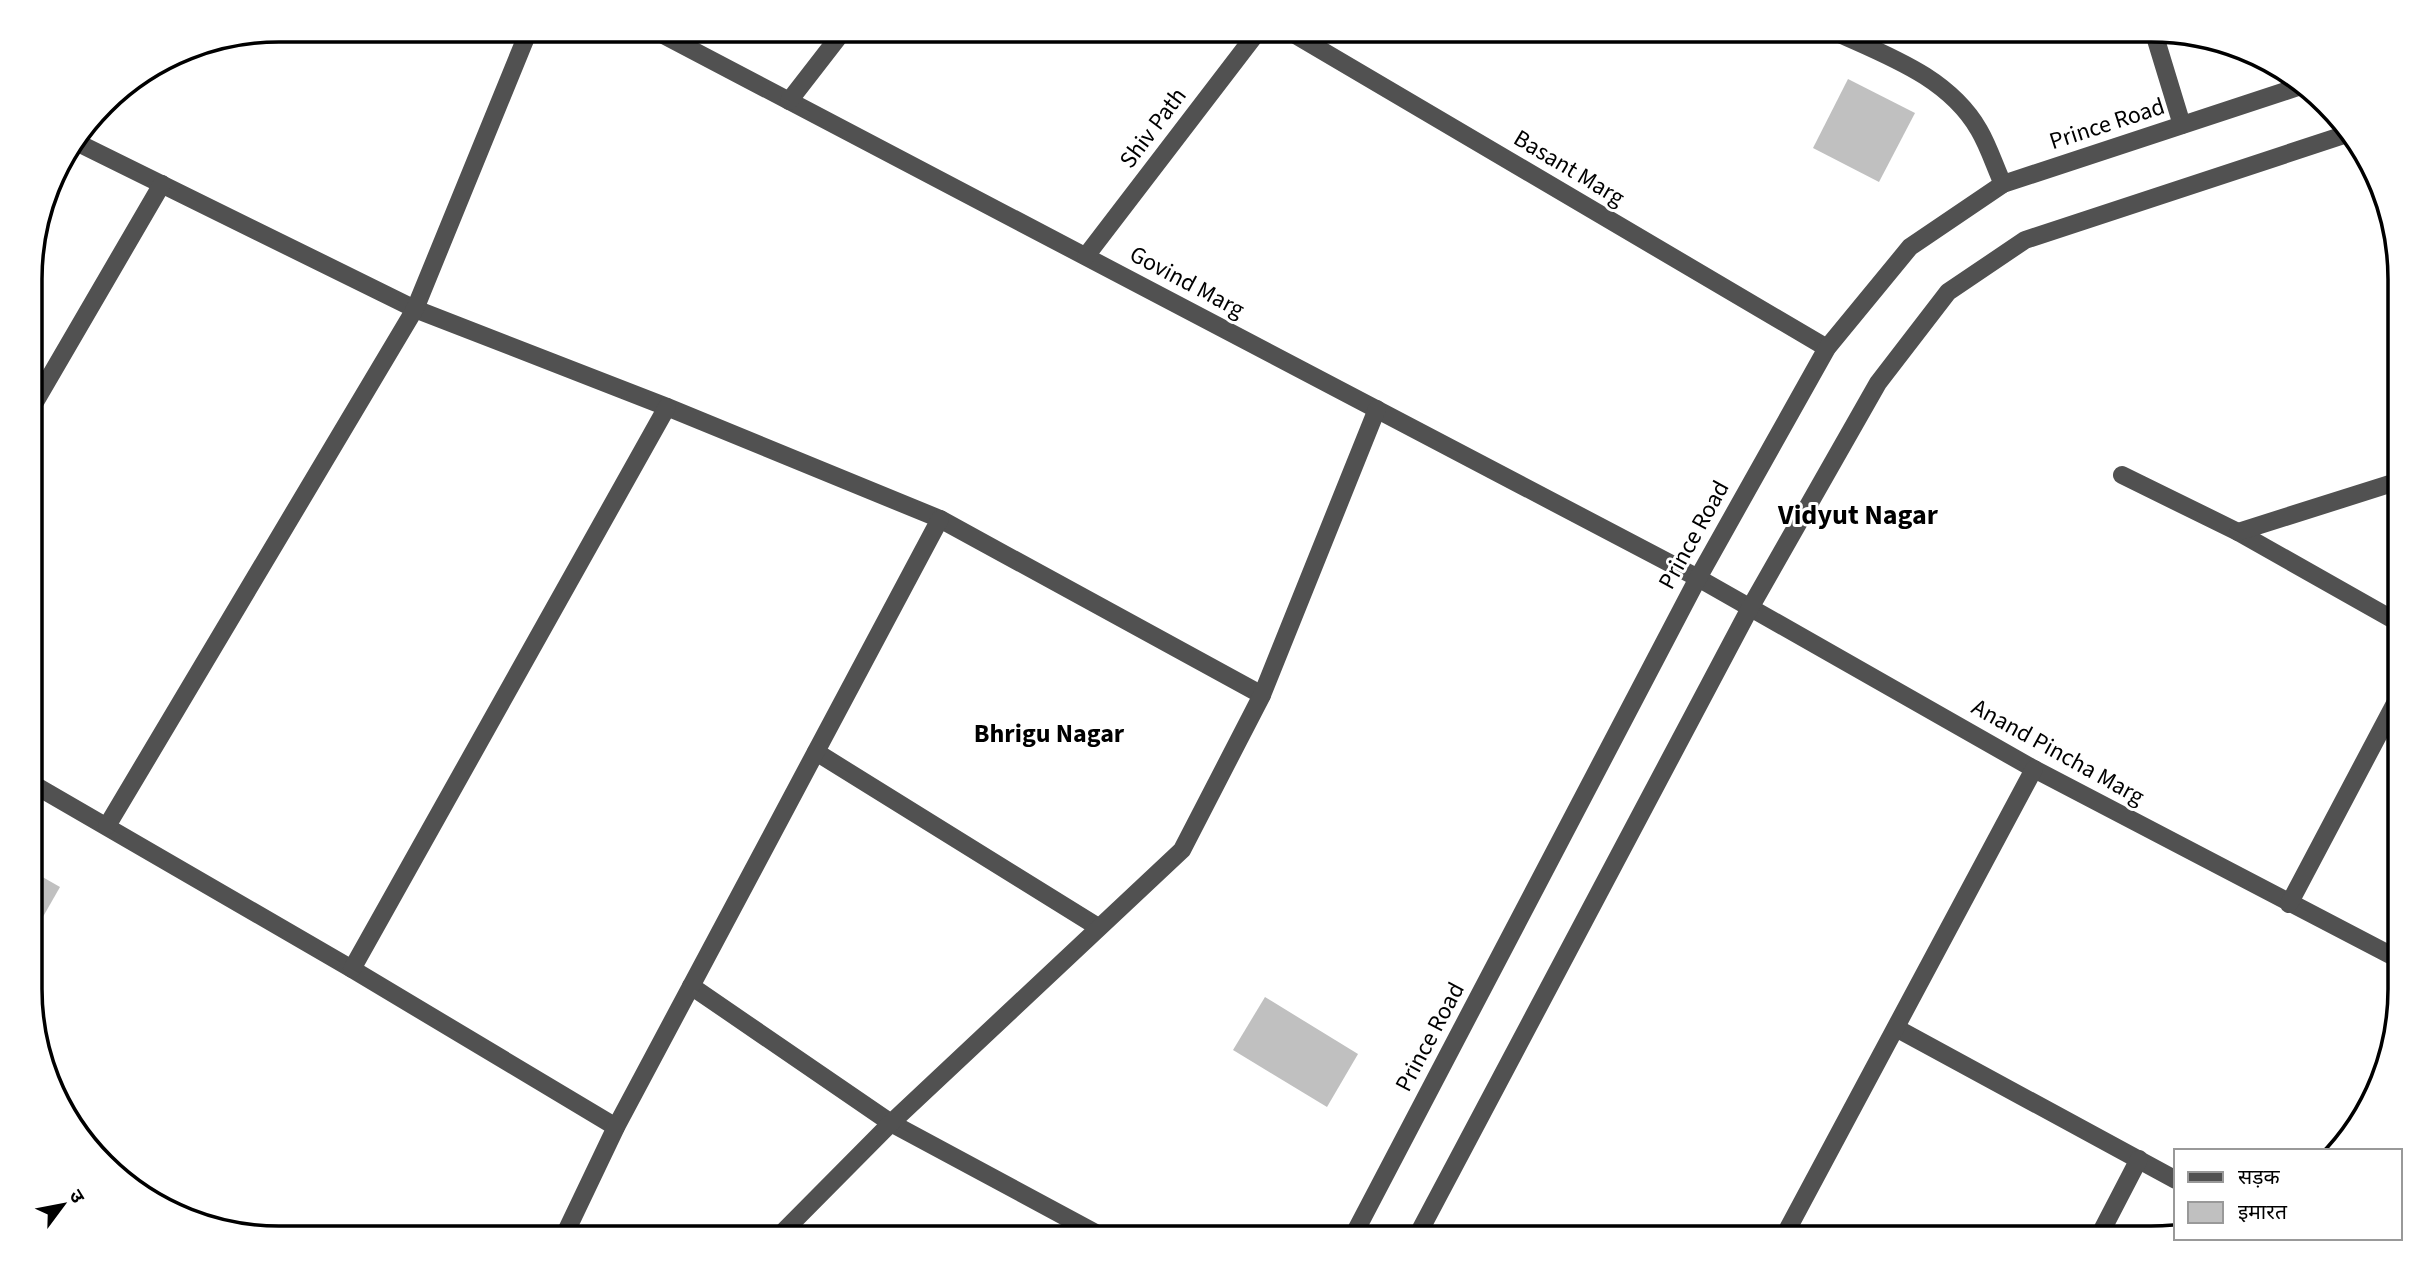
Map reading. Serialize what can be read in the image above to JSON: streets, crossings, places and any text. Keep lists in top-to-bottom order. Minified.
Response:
{"streets":{"street":["Prince Road","Shiv Path","Basant Marg","Govind Marg","Anand Pincha Marg"]},"crossings":[["Prince Road","Basant Marg"],["Prince Road","Govind Marg"],["Prince Road","Anand Pincha Marg"],["Shiv Path","Govind Marg"],["Govind Marg","Anand Pincha Marg"]],"districts":["Vidyut Nagar","Bhrigu Nagar"],"legend":["सड़क","इमारत"],"north":"top right"}
